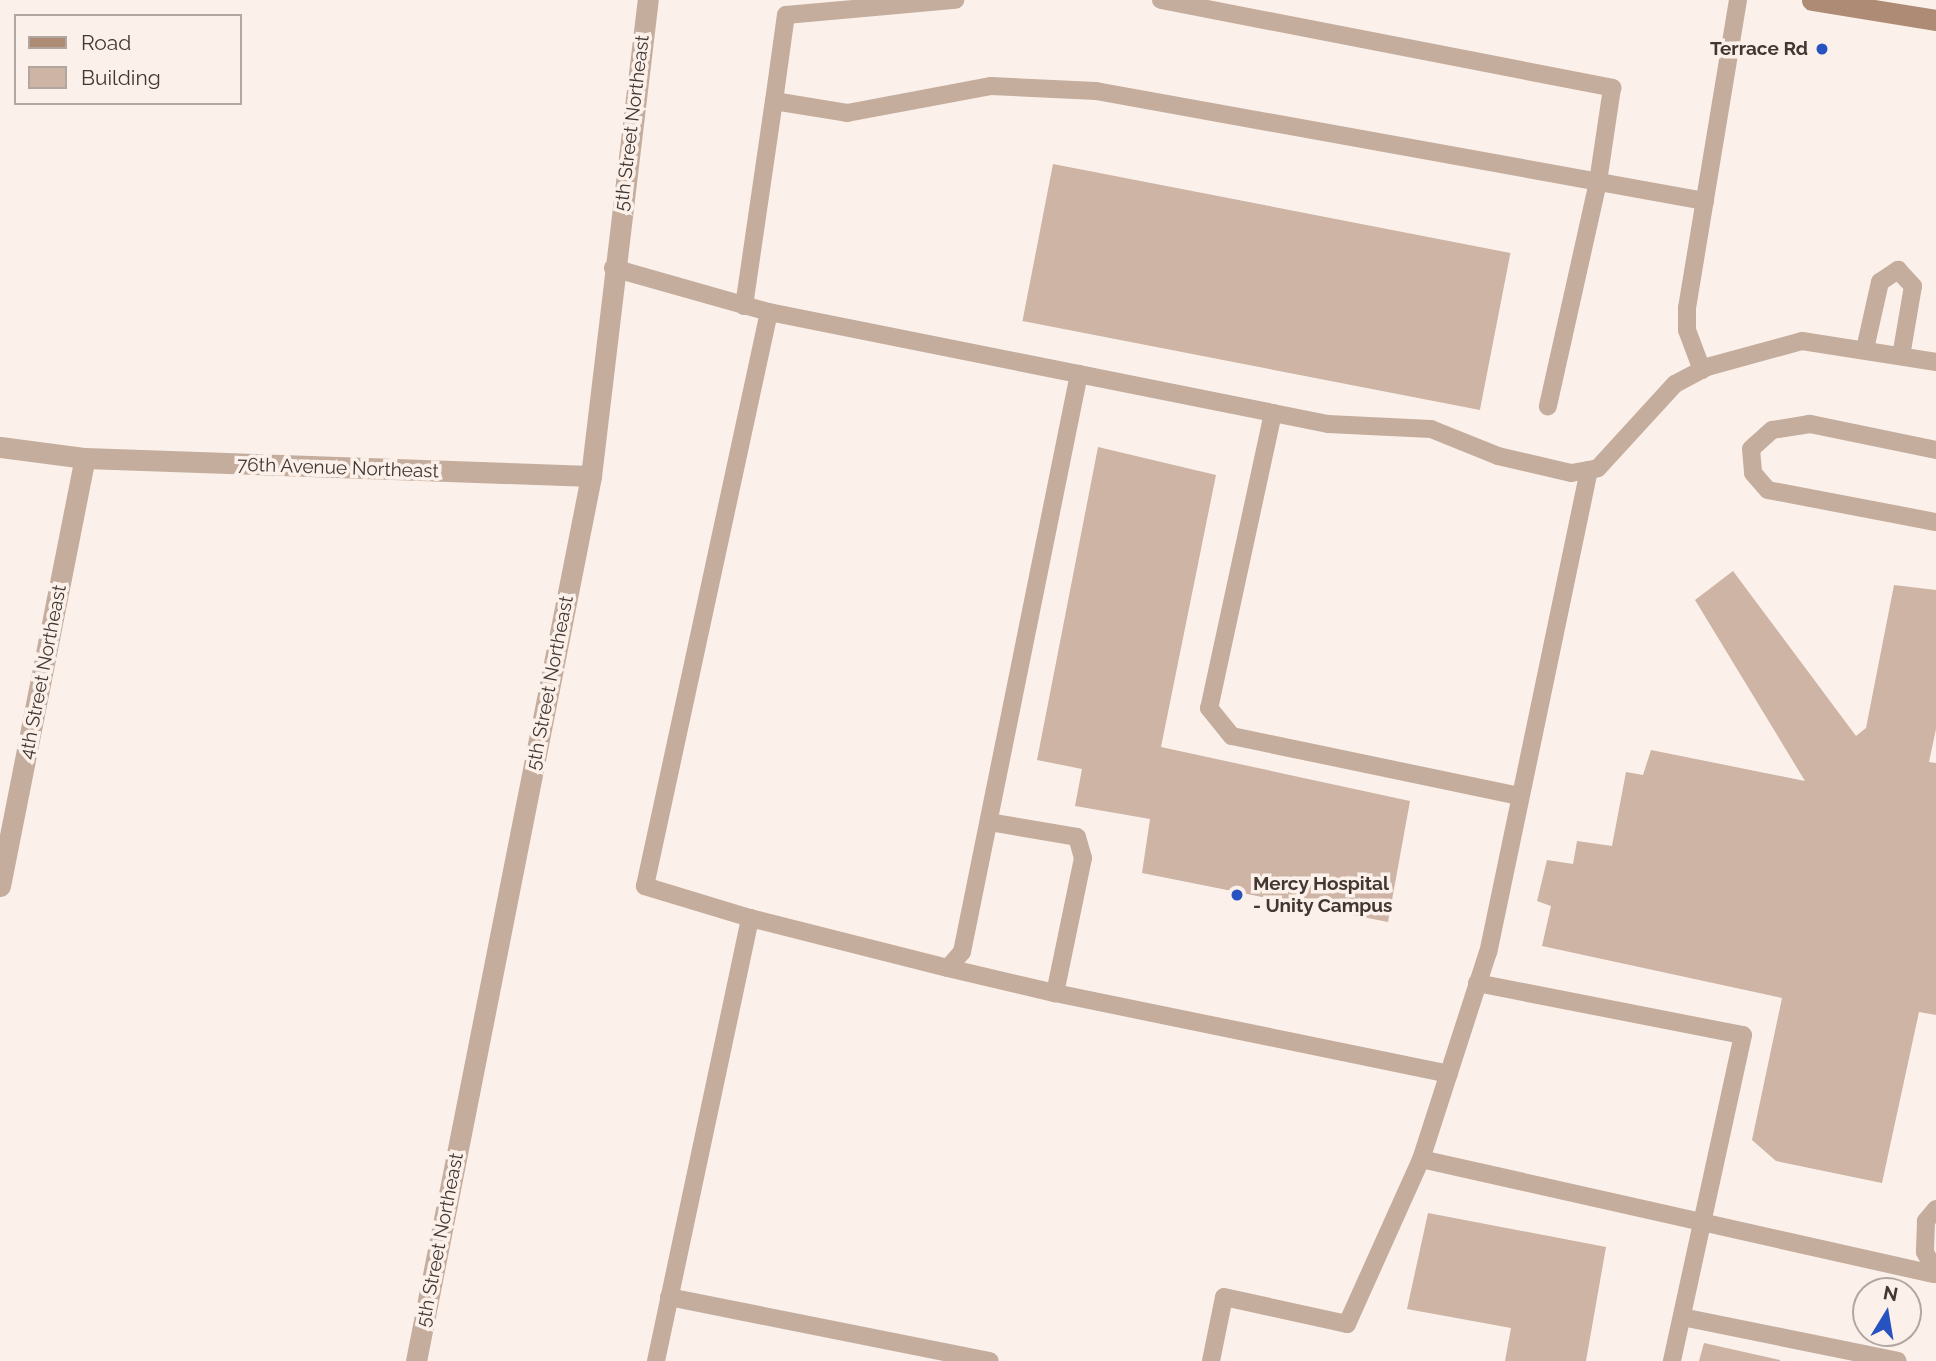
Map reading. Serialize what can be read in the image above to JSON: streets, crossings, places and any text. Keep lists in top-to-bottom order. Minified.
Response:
{"streets":{"street":["5th Street Northeast","76th Avenue Northeast","4th Street Northeast"]},"crossings":[["5th Street Northeast","76th Avenue Northeast"],["76th Avenue Northeast","4th Street Northeast"]],"places":["Terrace Rd","Mercy Hospital - Unity Campus"],"legend":["Road","Building"],"north":"top"}
